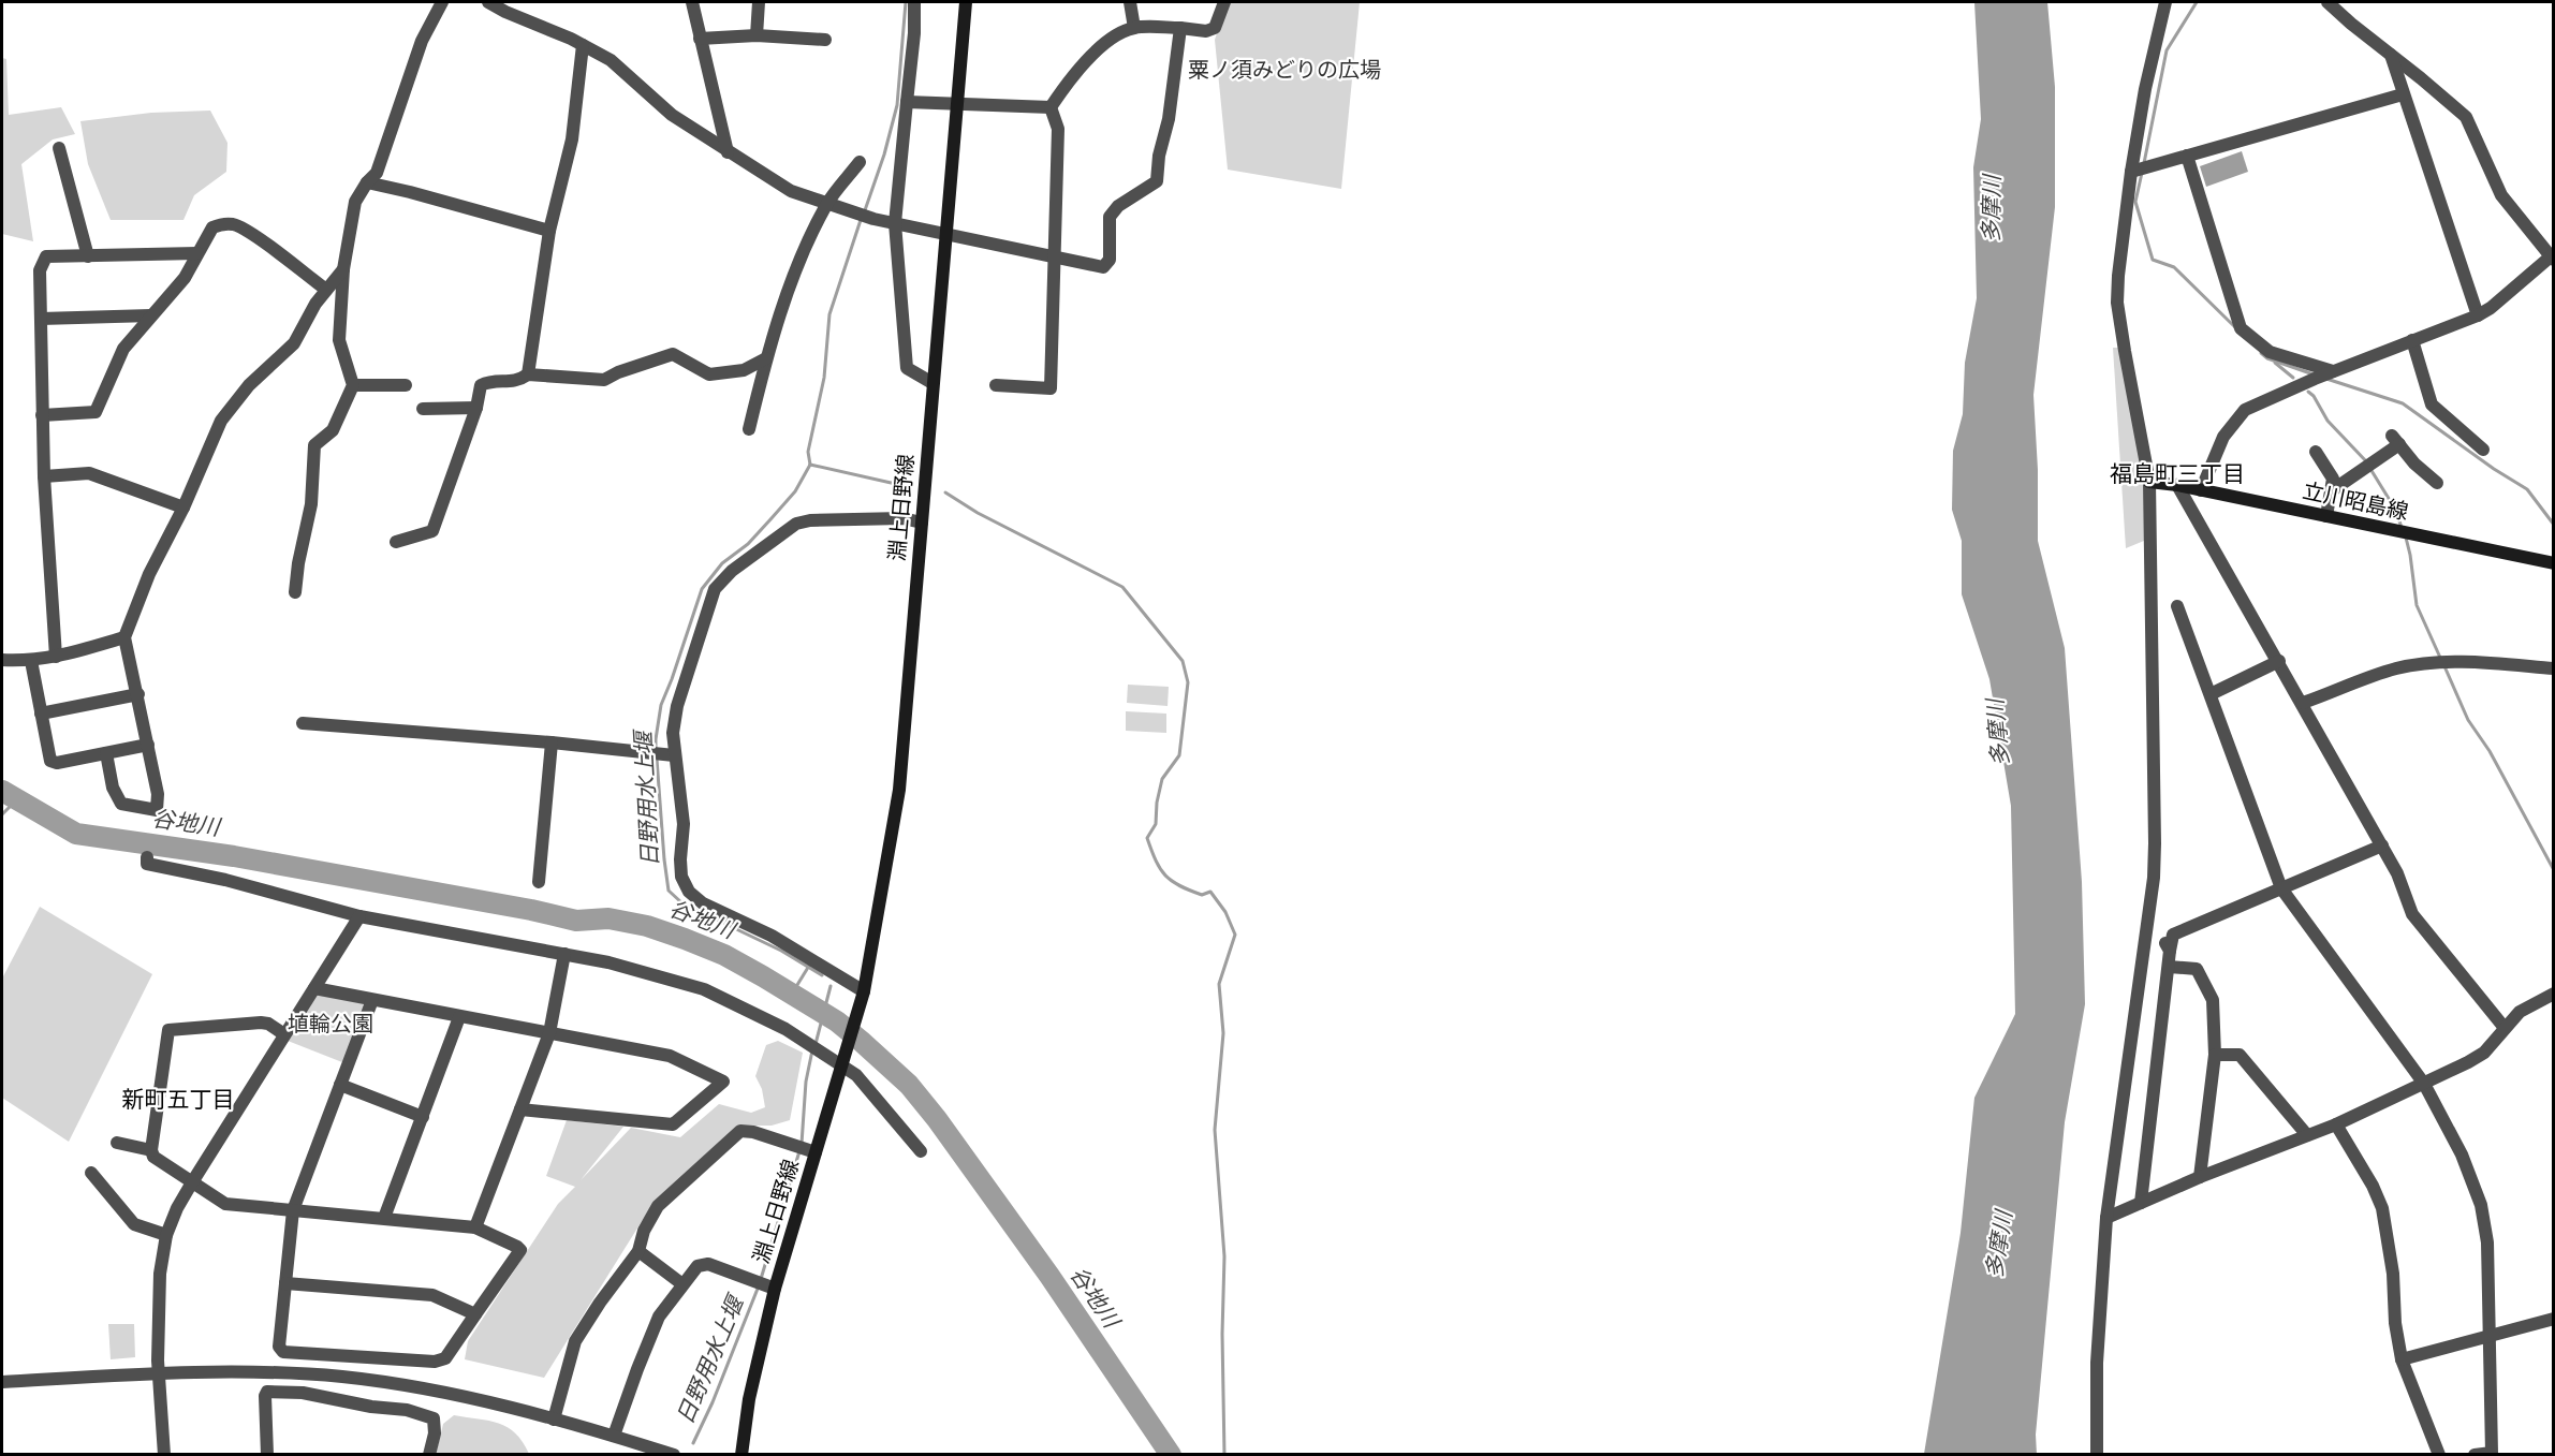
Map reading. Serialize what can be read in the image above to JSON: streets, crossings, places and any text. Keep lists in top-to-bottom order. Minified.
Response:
{"streets":{"main road":["立川昭島線","淵上日野線"]},"districts":["福島町三丁目","新町五丁目"],"water":["多摩川","日野用水上堰","谷地川"],"parks":["粟ノ須みどりの広場","埴輪公園"]}
